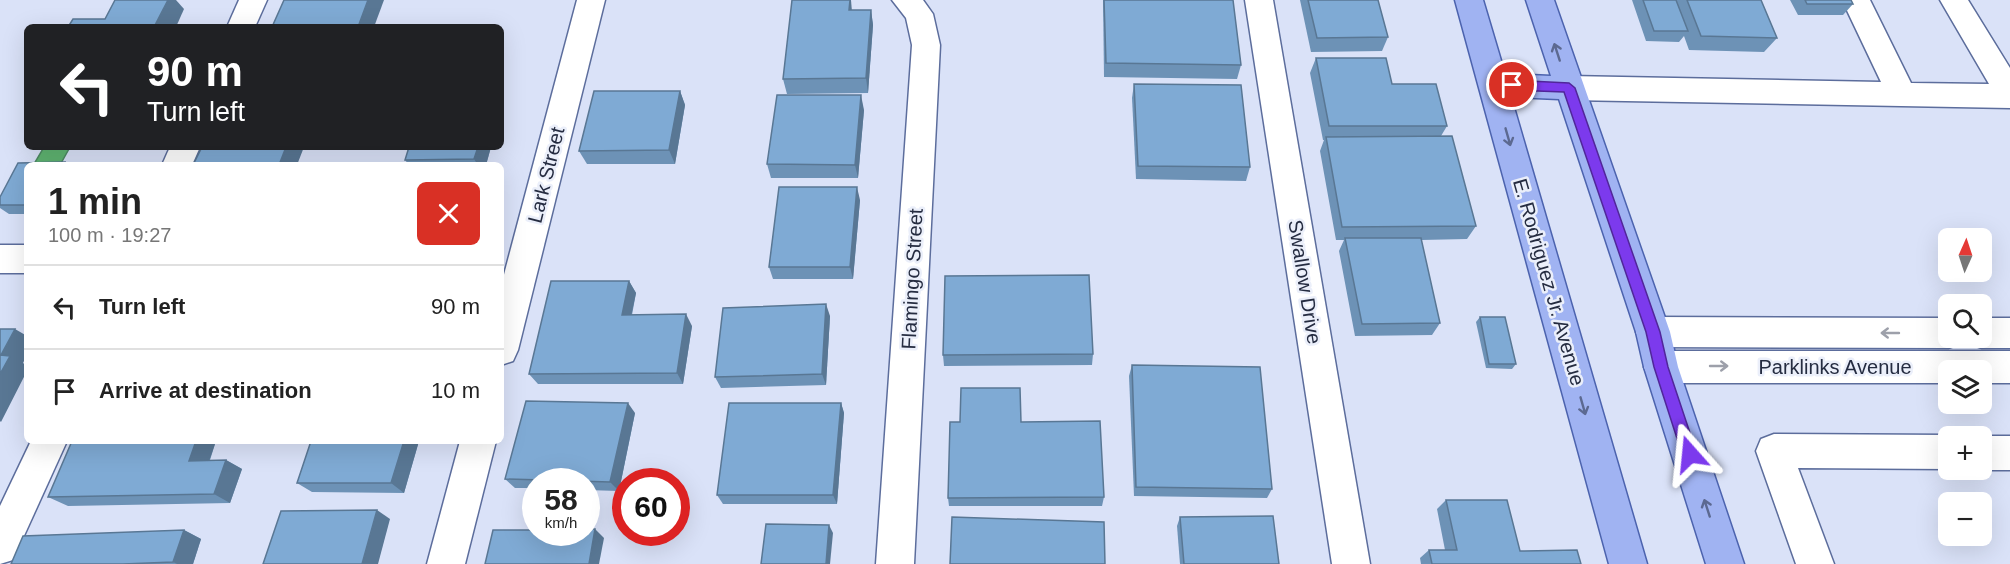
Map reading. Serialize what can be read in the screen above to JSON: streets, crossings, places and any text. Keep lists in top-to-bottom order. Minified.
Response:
{"streets":{"main road":["E. Rodriguez Jr. Avenue"],"street":["Lark Street","Flamingo Street","Swallow Drive","Parklinks Avenue"]},"north":"top","page":{"turn":["90 m","Turn left"],"heading":["1 min","100 m · 19:27"],"map_buttons":["+","−"],"list":[{"name":"Turn left","value":"90 m"},{"name":"Arrive at destination","value":"10 m"}],"speed":"58 km/h","limit":"60"}}
